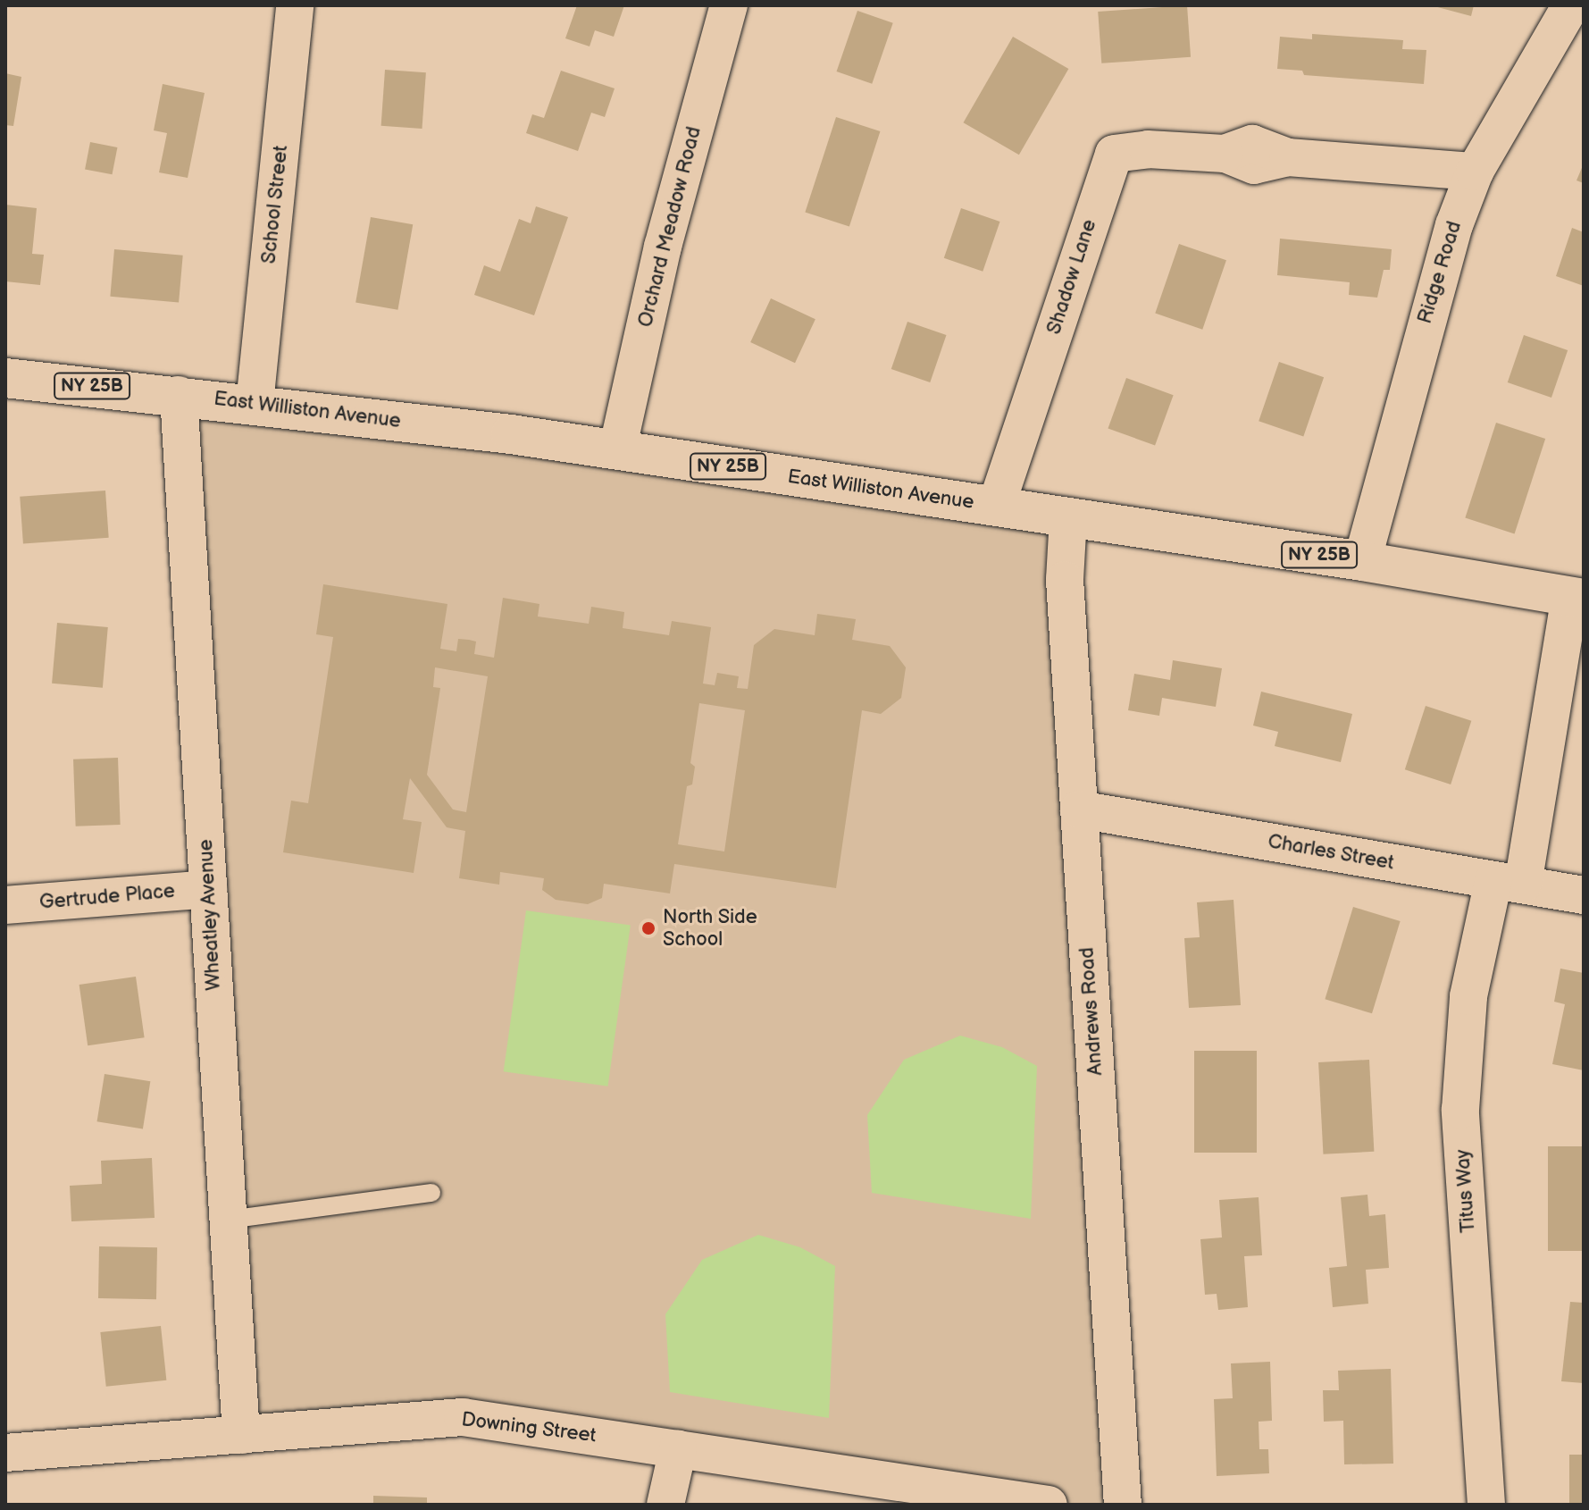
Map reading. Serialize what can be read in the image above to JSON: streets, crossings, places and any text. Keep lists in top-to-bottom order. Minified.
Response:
{"streets":{"main road":["NY 25B","East Williston Avenue"],"street":["School Street","Orchard Meadow Road","Ridge Road","Shadow Lane","Charles Street","Gertrude Place","Wheatley Avenue","Andrews Road","Titus Way","Downing Street"]},"crossings":[["School Street","East Williston Avenue"],["Orchard Meadow Road","East Williston Avenue"],["Ridge Road","Shadow Lane"],["Ridge Road","East Williston Avenue"],["Shadow Lane","East Williston Avenue"],["East Williston Avenue","Wheatley Avenue"],["East Williston Avenue","Andrews Road"],["East Williston Avenue","Titus Way"],["Charles Street","Andrews Road"],["Charles Street","Titus Way"],["Gertrude Place","Wheatley Avenue"],["Wheatley Avenue","Downing Street"]],"places":["North Side School"]}
